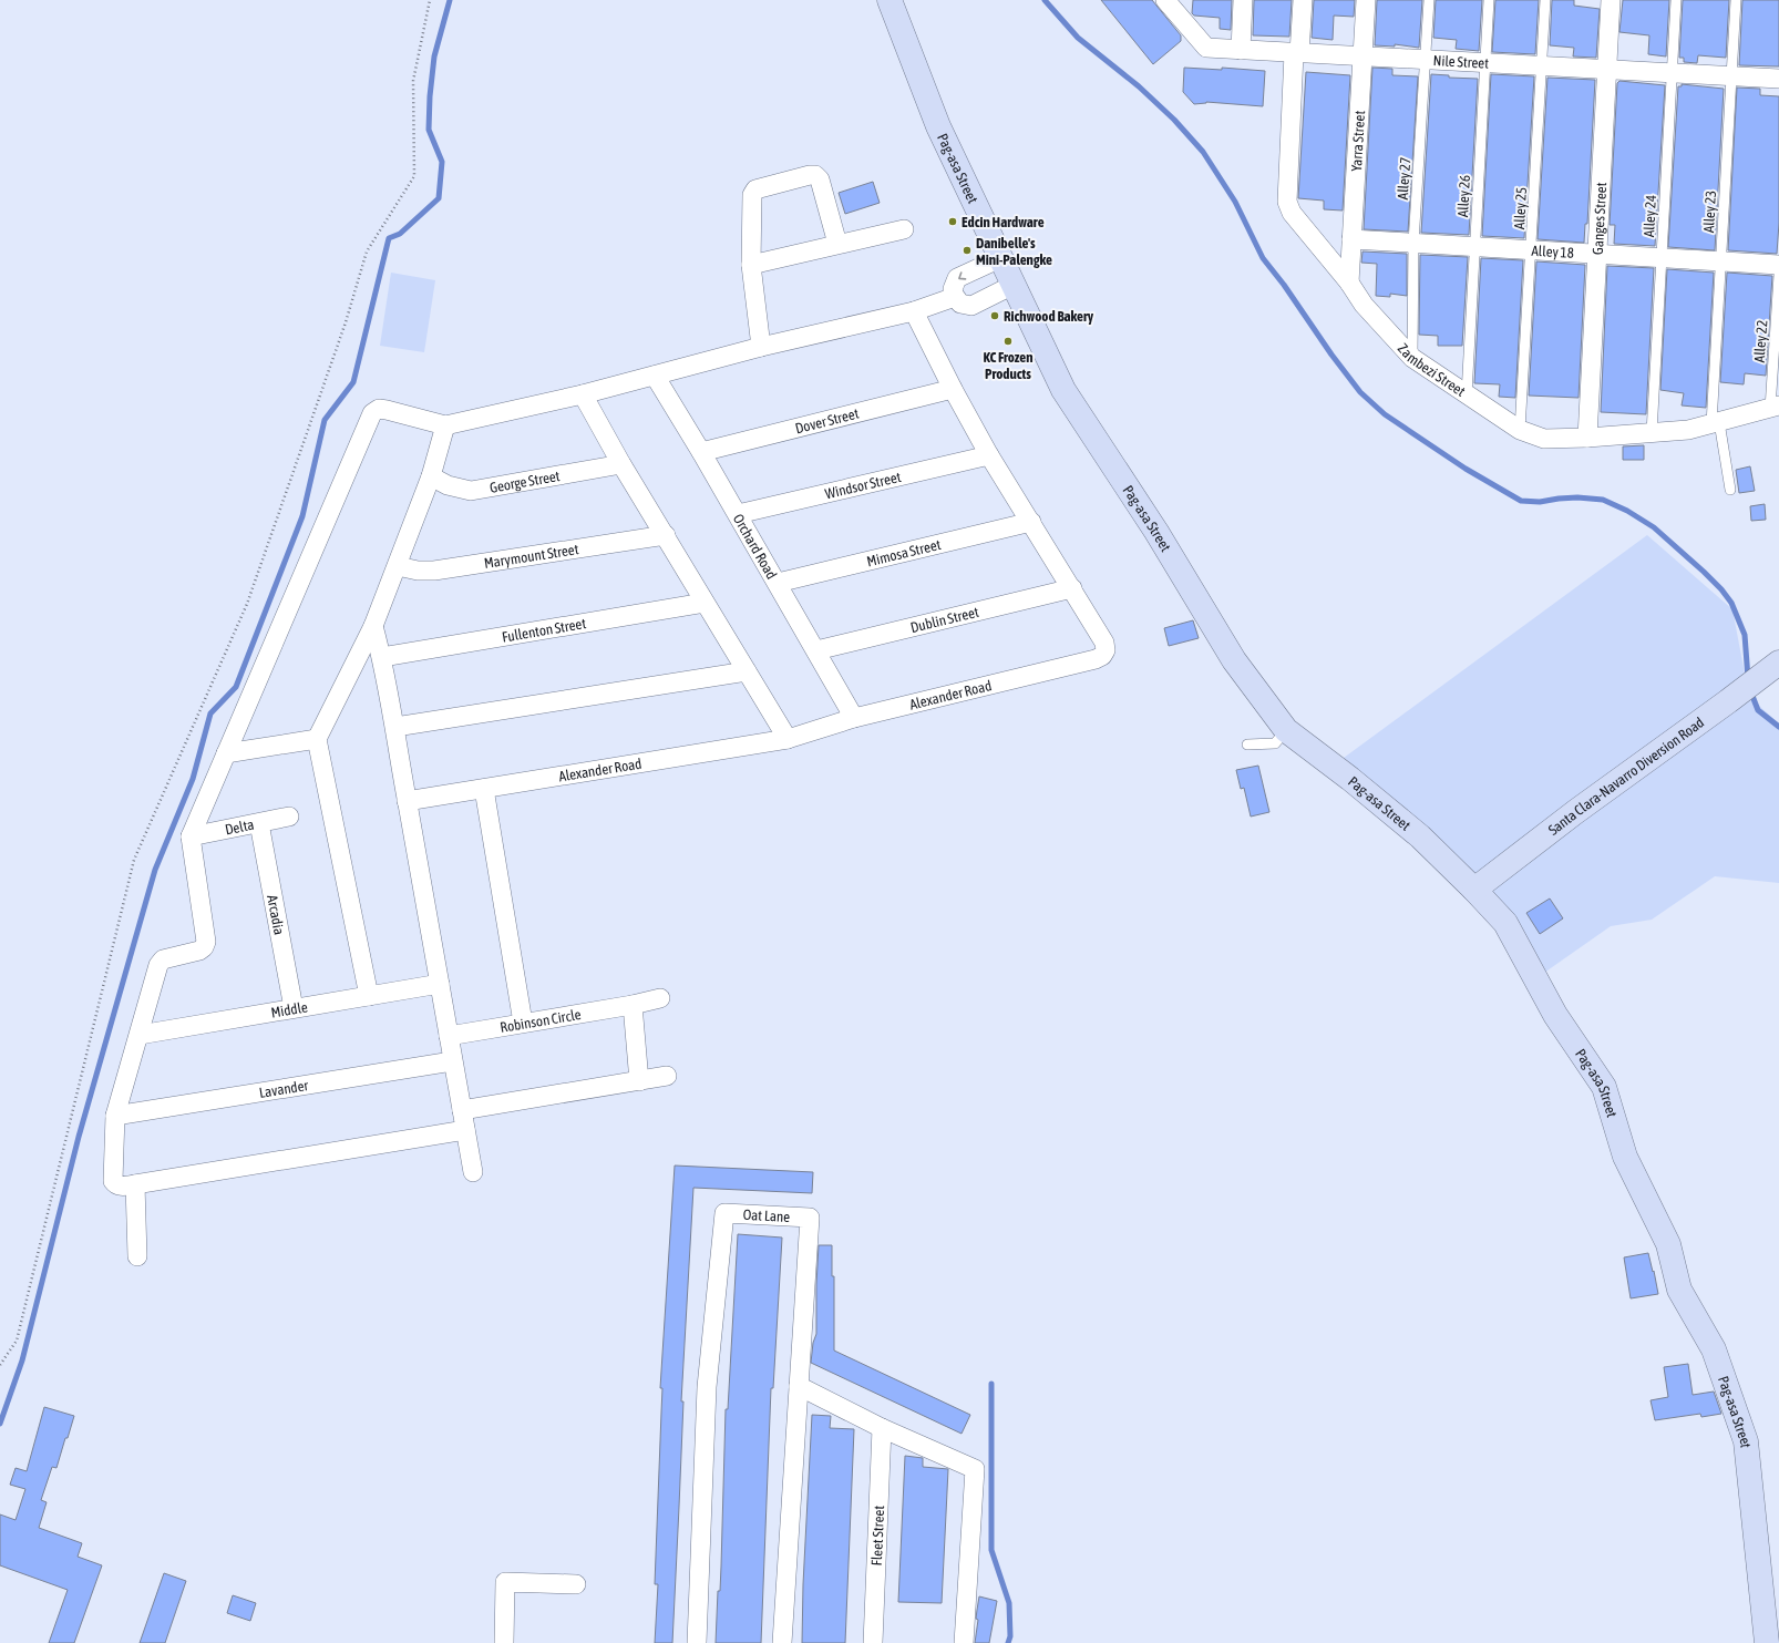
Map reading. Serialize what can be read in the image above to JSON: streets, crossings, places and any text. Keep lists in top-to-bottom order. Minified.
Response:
{"streets":{"street":["Nile Street","Yarra Street","Pag-asa Street","Ganges Street","Alley 18","Zambezi Street","Dover Street","George Street","Windsor Street","Orchard Road","Mimosa Street","Marymount Street","Dublin Street","Fullenton Street","Alexander Road","Santa Clara-Navarro Diversion Road","Delta","Arcadia","Middle","Robinson Circle","Lavander","Oat Lane","Fleet Street"],"lane":["Alley 27","Alley 26","Alley 25","Alley 23","Alley 24","Alley 22"]},"crossings":[["Nile Street","Yarra Street"],["Nile Street","Alley 27"],["Nile Street","Alley 26"],["Nile Street","Alley 25"],["Nile Street","Alley 23"],["Nile Street","Alley 24"],["Nile Street","Ganges Street"],["Nile Street","Zambezi Street"],["Yarra Street","Alley 18"],["Yarra Street","Zambezi Street"],["Pag-asa Street","Santa Clara-Navarro Diversion Road"],["Alley 27","Alley 18"],["Alley 27","Zambezi Street"],["Alley 26","Alley 18"],["Alley 26","Zambezi Street"],["Alley 25","Alley 18"],["Alley 25","Zambezi Street"],["Alley 23","Alley 18"],["Alley 23","Zambezi Street"],["Alley 24","Alley 18"],["Alley 24","Zambezi Street"],["Ganges Street","Alley 18"],["Ganges Street","Zambezi Street"],["Alley 22","Zambezi Street"],["Dover Street","Orchard Road"],["Dover Street","Alexander Road"],["Windsor Street","Orchard Road"],["Windsor Street","Alexander Road"],["Orchard Road","Mimosa Street"],["Orchard Road","Dublin Street"],["Orchard Road","Alexander Road"],["Mimosa Street","Alexander Road"],["Dublin Street","Alexander Road"],["Delta","Arcadia"],["Arcadia","Middle"]],"places":["Edcin Hardware","Danibelle's Mini-Palengke","Richwood Bakery","KC Frozen Products"]}
